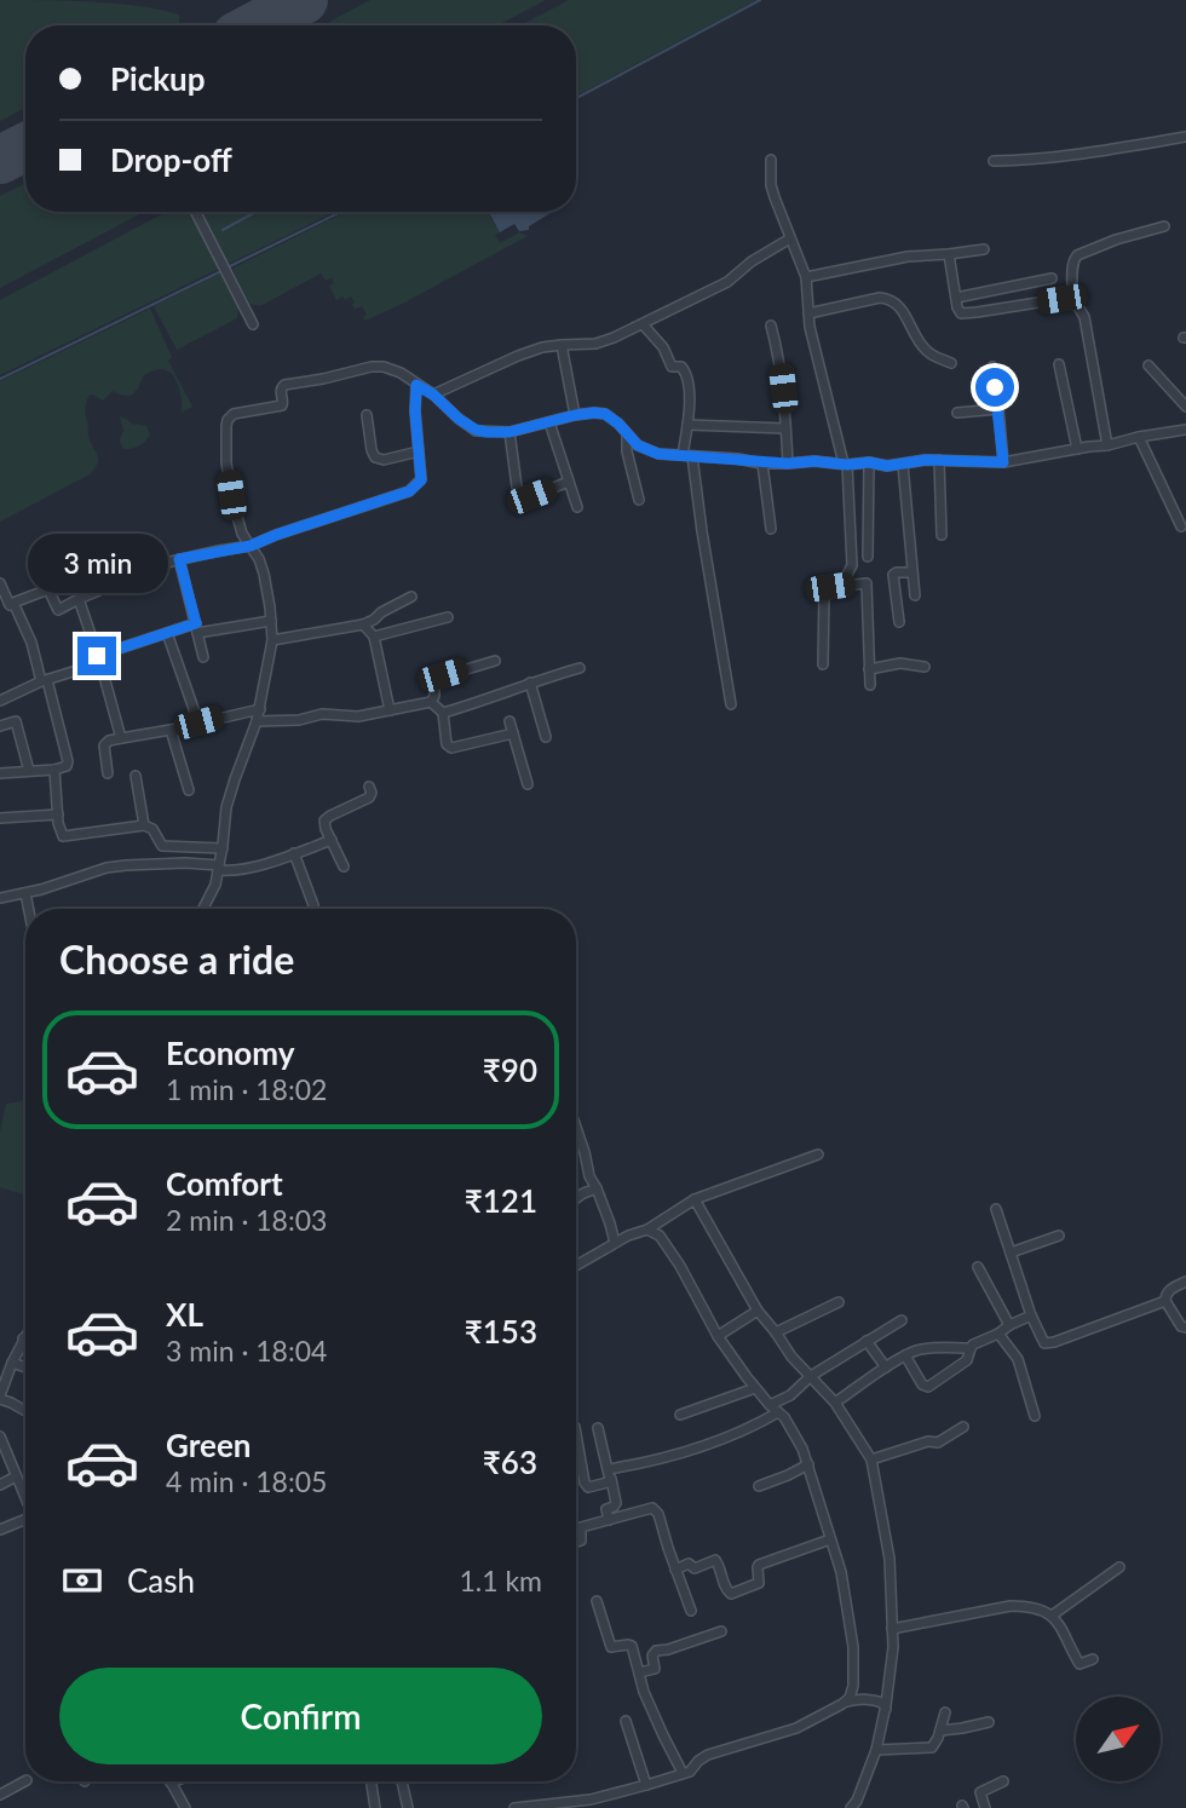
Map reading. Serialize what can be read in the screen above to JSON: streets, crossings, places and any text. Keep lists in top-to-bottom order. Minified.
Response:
{"north":"top right","page":{"banner":["Pickup","Drop-off"],"bubble":"3 min","heading":"Choose a ride","list":[{"name":"Economy","note":"1 min · 18:02","value":"₹90"},{"name":"Comfort","note":"2 min · 18:03","value":"₹121"},{"name":"XL","note":"3 min · 18:04","value":"₹153"},{"name":"Green","note":"4 min · 18:05","value":"₹63"}],"pay":["Cash","1.1 km"],"buttons":"Confirm"}}
